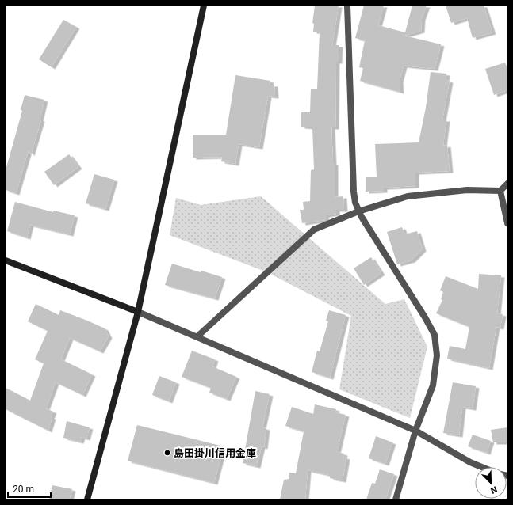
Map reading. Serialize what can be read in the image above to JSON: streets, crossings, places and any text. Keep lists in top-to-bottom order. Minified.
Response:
{"places":["島田掛川信用金庫"],"scale_bar":"20 m","north":"bottom right"}
